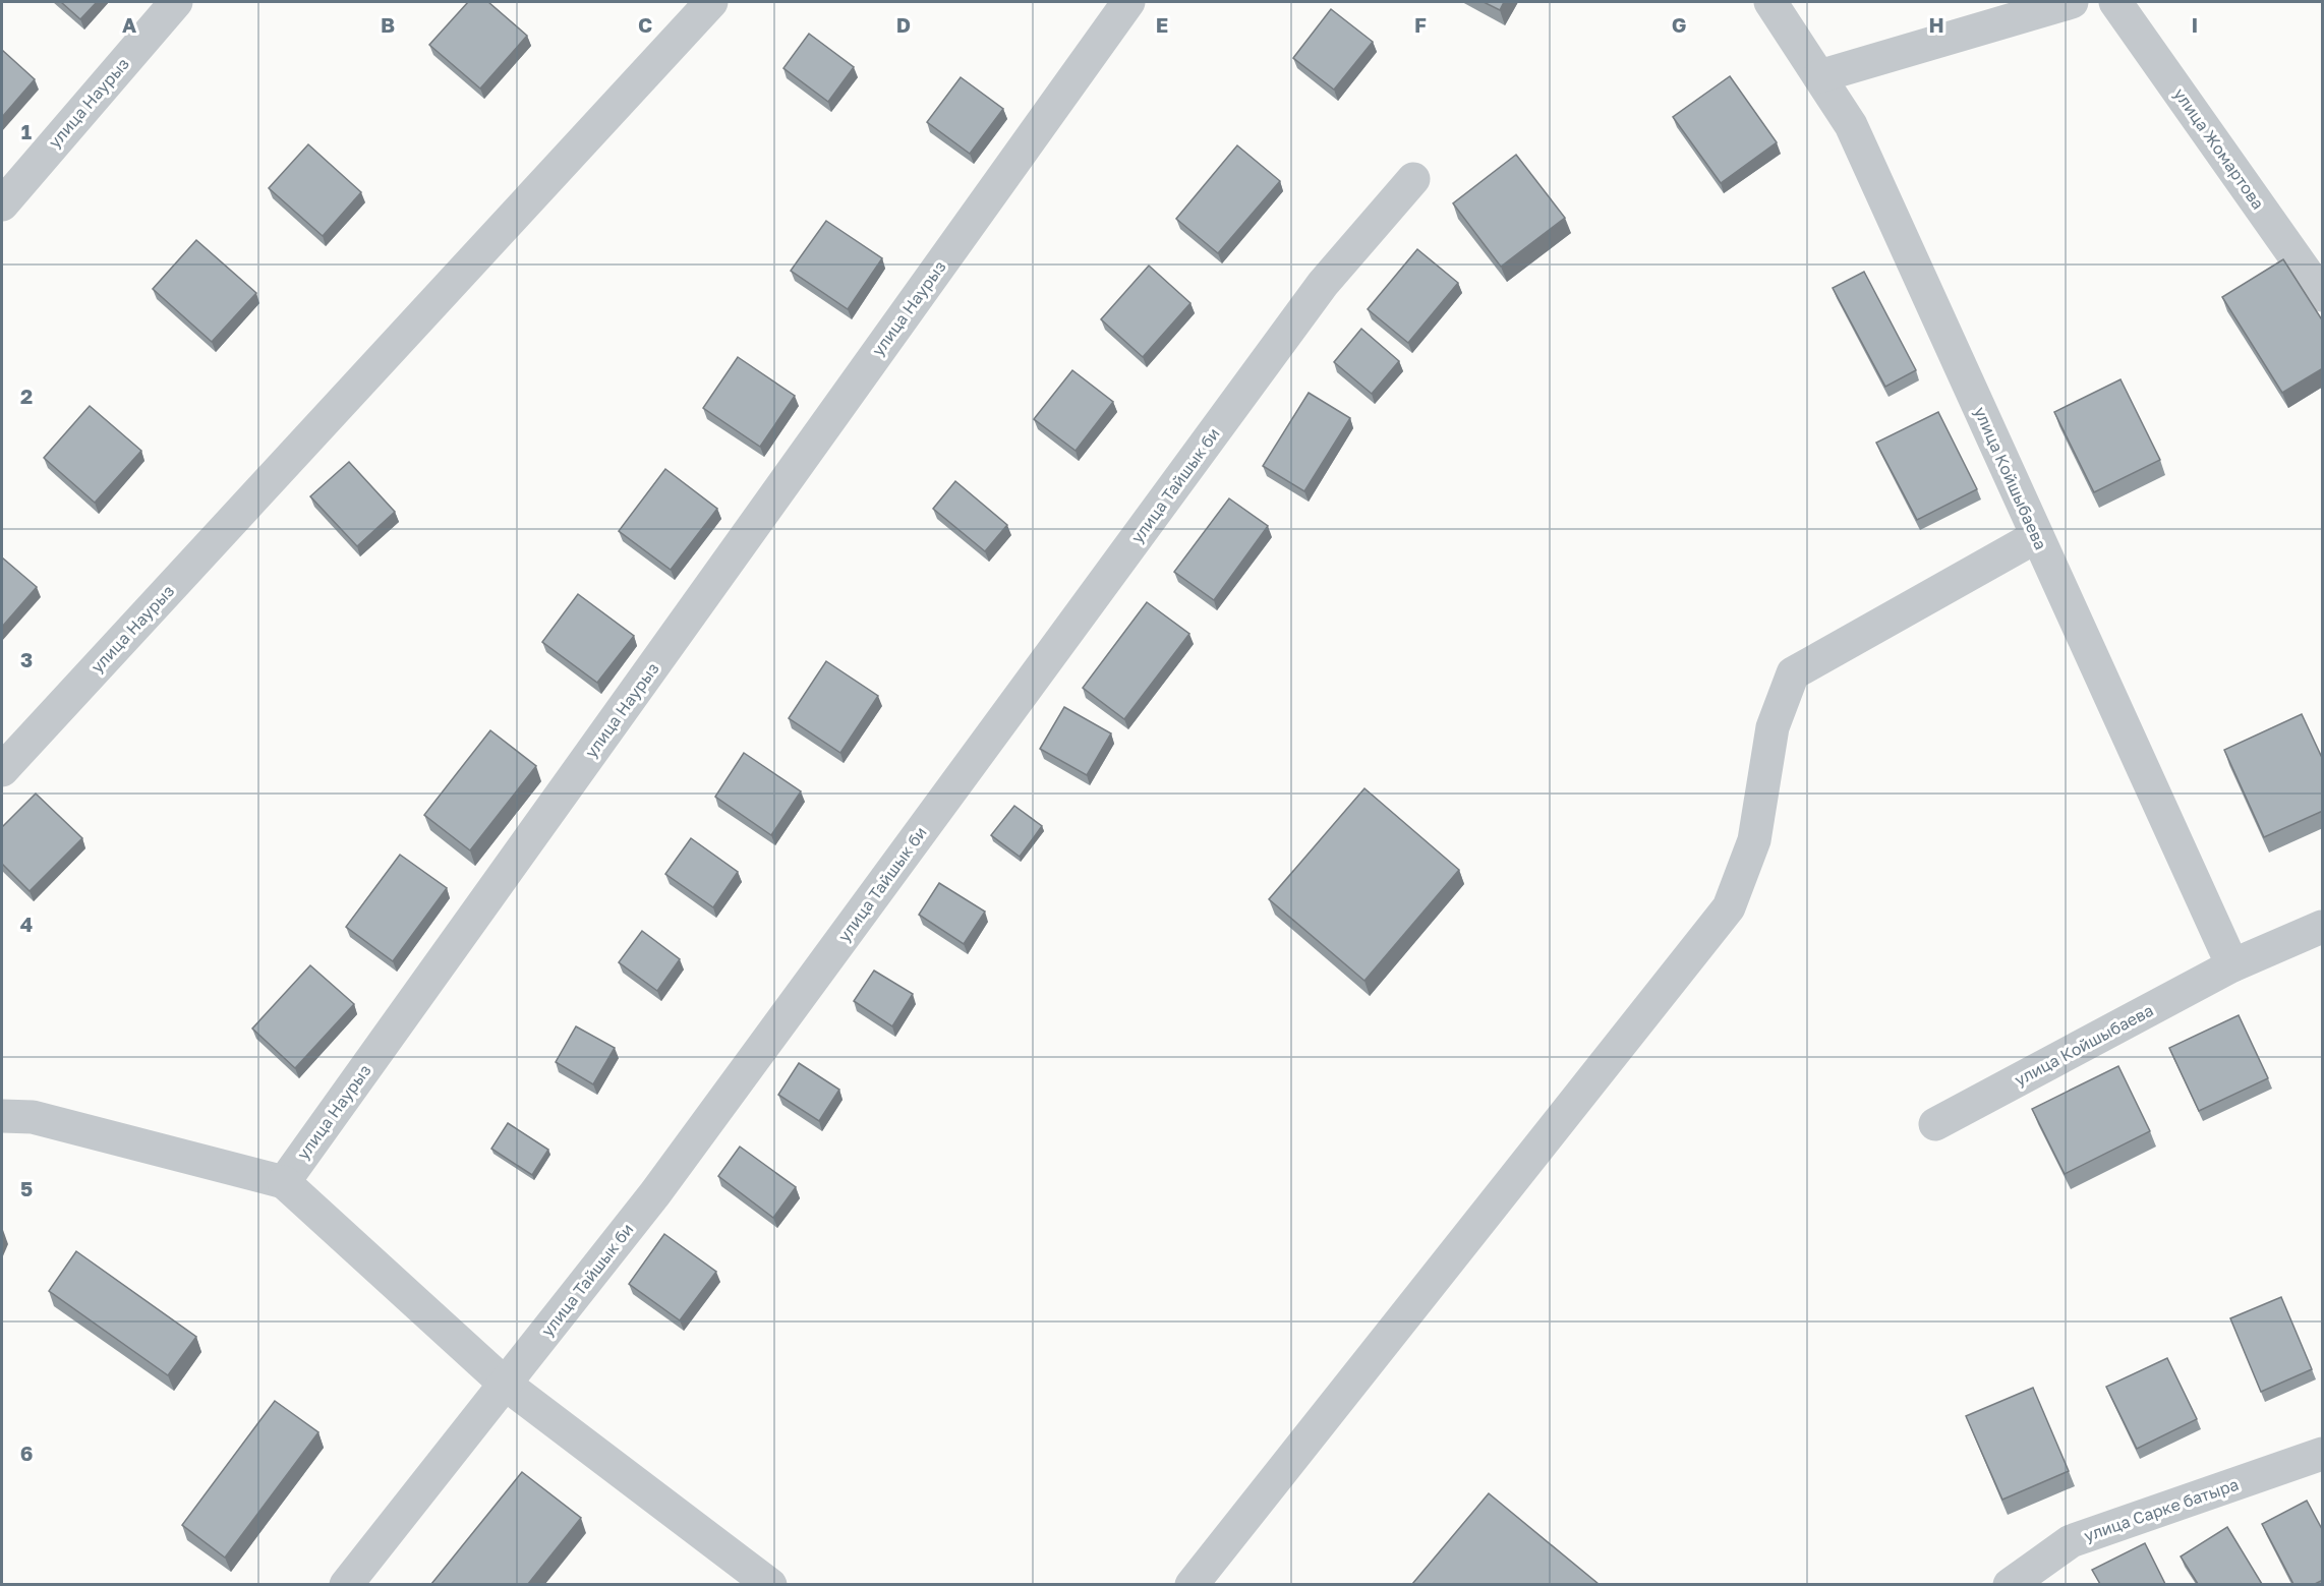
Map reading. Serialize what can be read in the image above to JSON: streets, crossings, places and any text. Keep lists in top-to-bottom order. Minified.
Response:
{"streets":{"street":["улица Наурыз","улица Жомартова","улица Койшыбаева","улица Тайшык би","улица Сарке батыра"]},"grid":{"columns":["A","B","C","D","E","F","G","H","I"],"rows":["1","2","3","4","5","6"]}}
